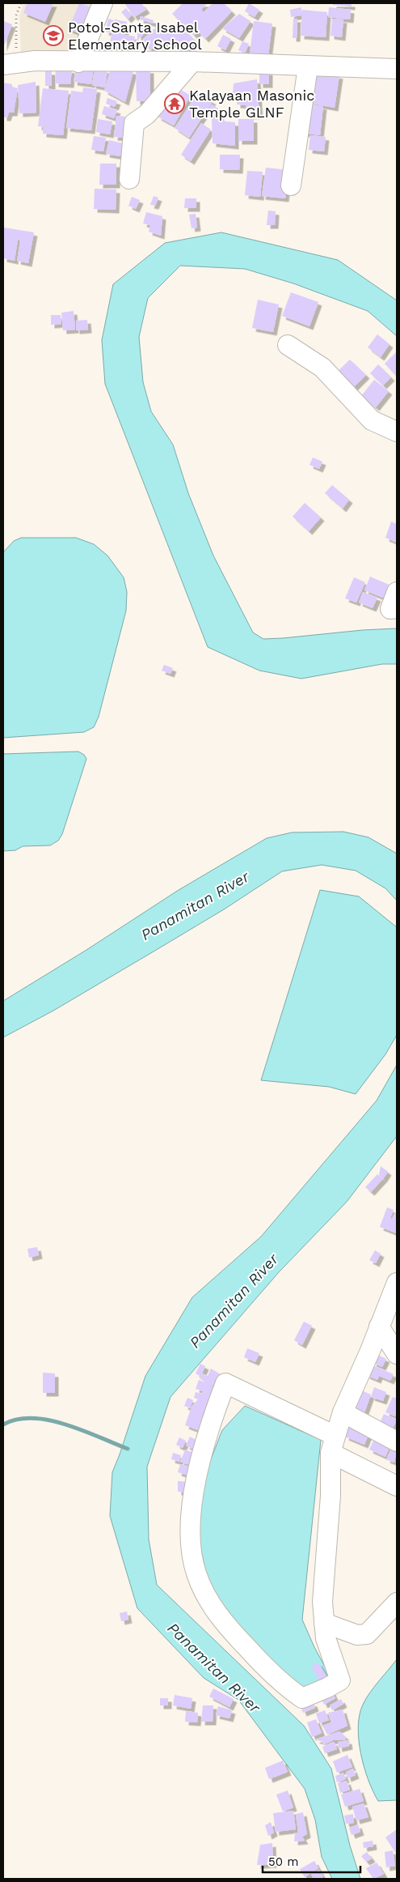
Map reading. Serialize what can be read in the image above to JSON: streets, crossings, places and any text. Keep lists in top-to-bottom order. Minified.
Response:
{"water":["Panamitan River"],"places":{"school or university":["Potol-Santa Isabel Elementary School"],"temple":["Kalayaan Masonic Temple GLNF"]},"scale_bar":"50 m"}
